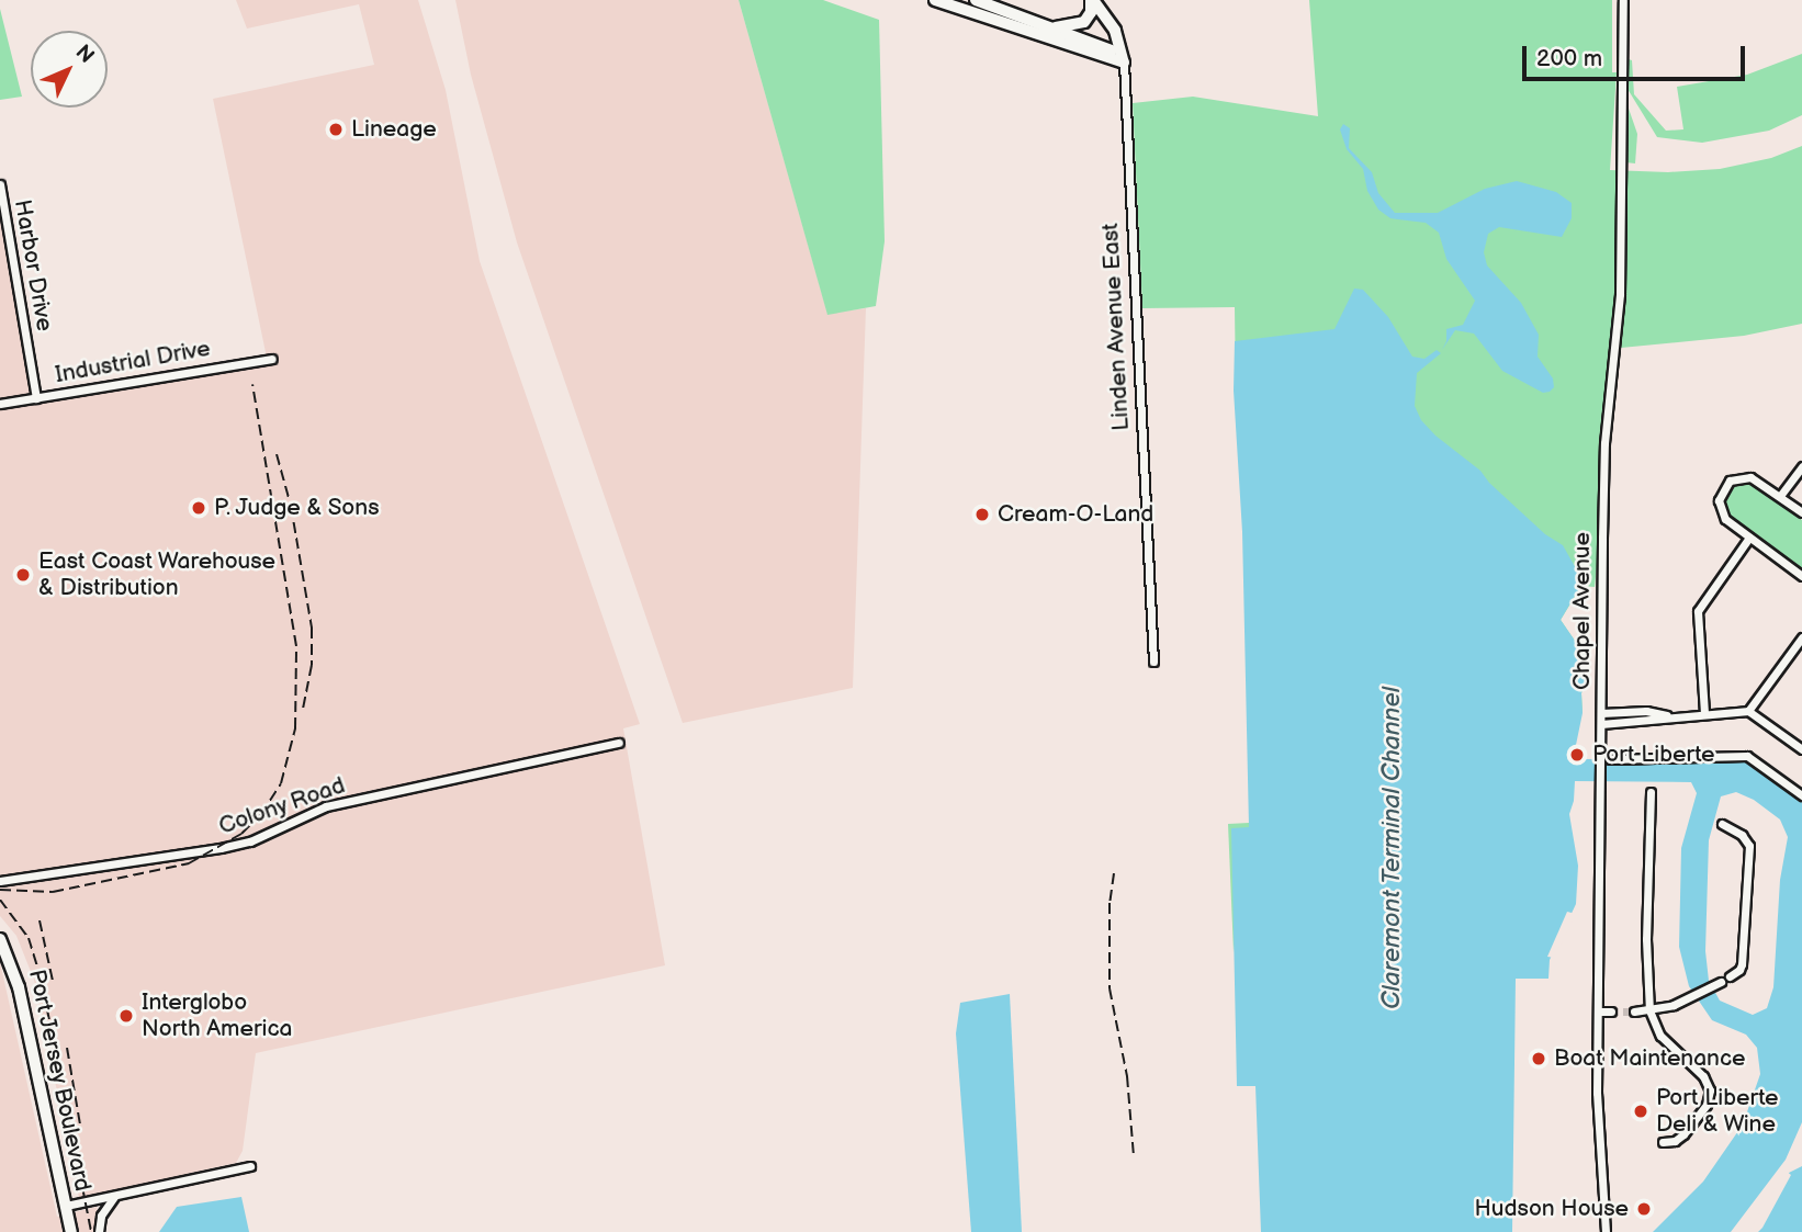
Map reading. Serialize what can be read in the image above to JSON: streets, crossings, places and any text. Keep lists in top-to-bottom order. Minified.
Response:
{"streets":{"street":["Harbor Drive","Linden Avenue East","Industrial Drive","Chapel Avenue","Colony Road","Port Jersey Boulevard"]},"crossings":[["Harbor Drive","Industrial Drive"]],"water":["Claremont Terminal Channel"],"places":["Lineage","P. Judge & Sons","Cream-O-Land","East Coast Warehouse & Distribution","Port Liberte","Interglobo North America","Boat Maintenance","Port Liberte Deli & Wine","Hudson House"],"scale_bar":"200 m","north":"top right"}
